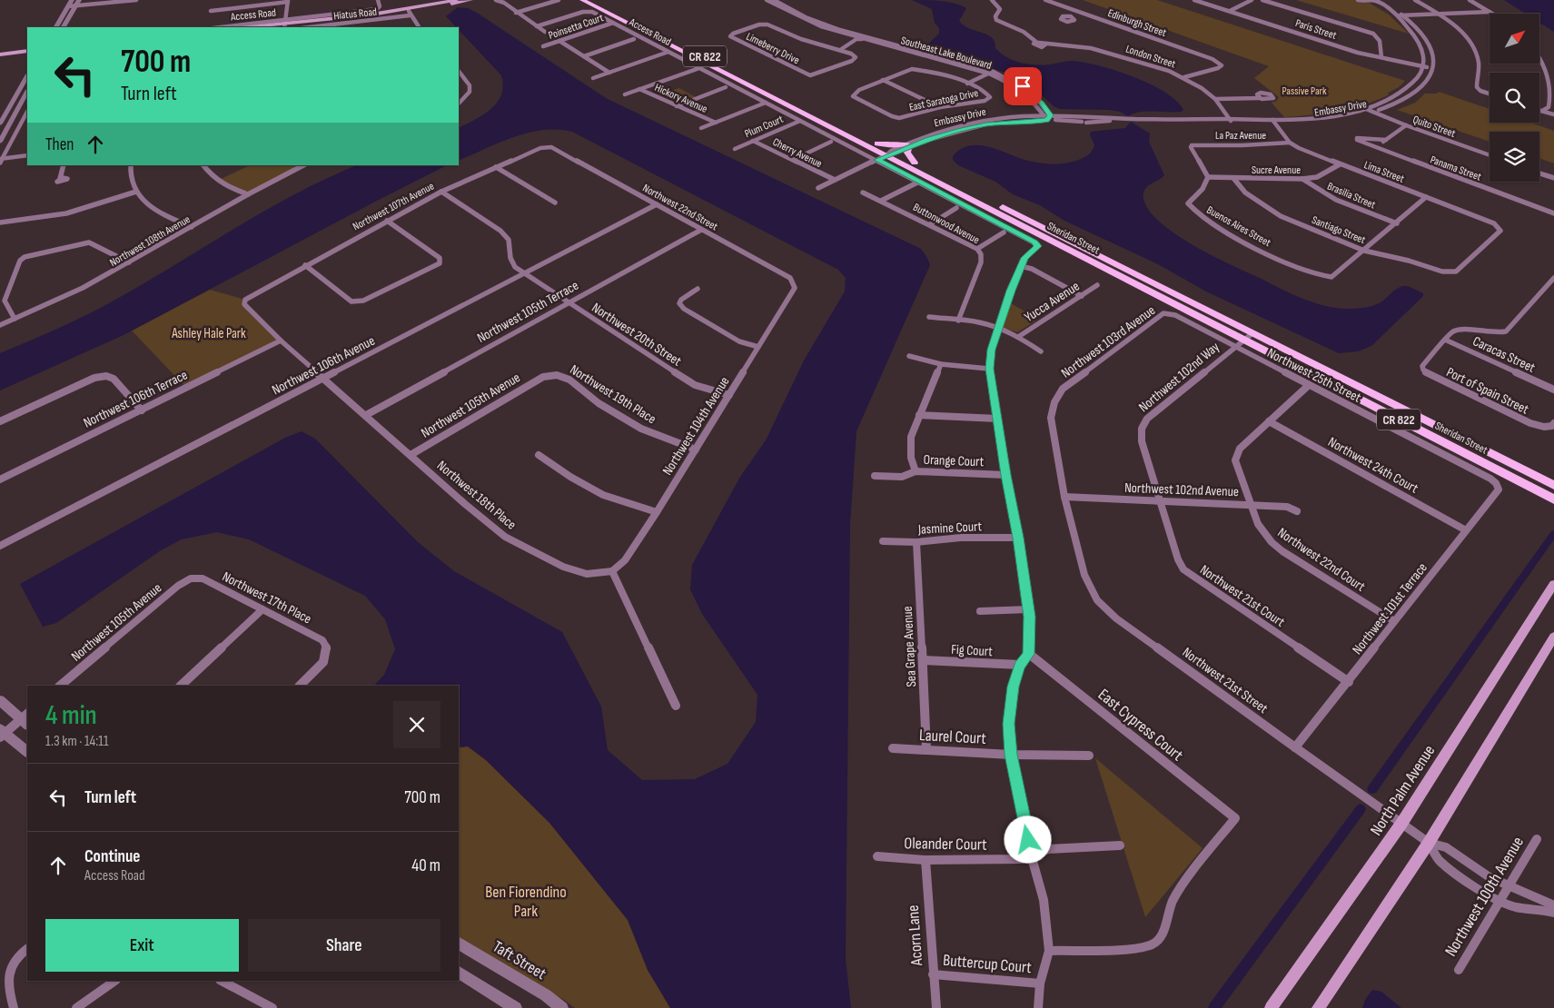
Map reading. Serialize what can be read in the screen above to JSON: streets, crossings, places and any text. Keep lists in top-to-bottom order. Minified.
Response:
{"streets":{"main road":["CR 822","Sheridan Street","North Palm Avenue"],"street":["Hiatus Road","Access Road","Edinburgh Street","Poinsetta Court","Paris Street","Limeberry Drive","Southeast Lake Boulevard","London Street","Hickory Avenue","East Saratoga Drive","Embassy Drive","Plum Court","Quito Street","La Paz Avenue","Cherry Avenue","Panama Street","Sucre Avenue","Lima Street","Brasilia Street","Northwest 107th Avenue","Northwest 22nd Street","Buttonwood Avenue","Buenos Aires Street","Santiago Street","Northwest 108th Avenue","Yucca Avenue","Northwest 105th Terrace","Northwest 20th Street","Northwest 103rd Avenue","Caracas Street","Northwest 106th Avenue","Northwest 25th Street","Northwest 102nd Way","Port of Spain Street","Northwest 19th Place","Northwest 106th Terrace","Northwest 105th Avenue","Northwest 104th Avenue","Orange Court","Northwest 24th Court","Northwest 102nd Avenue","Northwest 18th Place","Jasmine Court","Northwest 22nd Court","Northwest 21st Court","Northwest 17th Place","Northwest 101st Terrace","Sea Grape Avenue","Fig Court","Northwest 21st Street","East Cypress Court","Laurel Court","Oleander Court","Northwest 100th Avenue","Acorn Lane","Taft Street","Buttercup Court"]},"crossings":[["Access Road","Poinsetta Court"],["Access Road","Embassy Drive"],["Access Road","Plum Court"],["Edinburgh Street","London Street"],["Paris Street","Embassy Drive"],["Southeast Lake Boulevard","Embassy Drive"],["London Street","Embassy Drive"],["Embassy Drive","Quito Street"],["Embassy Drive","Cherry Avenue"],["Embassy Drive","Lima Street"],["Embassy Drive","Sheridan Street"],["Plum Court","Cherry Avenue"],["La Paz Avenue","Sucre Avenue"],["La Paz Avenue","Lima Street"],["La Paz Avenue","Buenos Aires Street"],["Sucre Avenue","Lima Street"],["Sucre Avenue","Brasilia Street"],["Sucre Avenue","Buenos Aires Street"],["Sucre Avenue","Santiago Street"],["Lima Street","Santiago Street"],["Northwest 107th Avenue","Northwest 22nd Street"],["Northwest 107th Avenue","Northwest 20th Street"],["Northwest 107th Avenue","Northwest 18th Place"],["Northwest 22nd Street","Northwest 105th Terrace"],["Northwest 22nd Street","Northwest 106th Avenue"],["Northwest 22nd Street","Northwest 104th Avenue"],["Buenos Aires Street","Santiago Street"],["Sheridan Street","Northwest 25th Street"],["Sheridan Street","Northwest 102nd Way"],["Northwest 105th Terrace","Northwest 20th Street"],["Northwest 105th Terrace","Northwest 18th Place"],["Northwest 20th Street","Northwest 106th Avenue"],["Northwest 20th Street","Northwest 104th Avenue"],["Northwest 103rd Avenue","Northwest 25th Street"],["Northwest 103rd Avenue","Northwest 102nd Avenue"],["Northwest 103rd Avenue","Northwest 21st Street"],["Caracas Street","Port of Spain Street"],["Northwest 106th Avenue","Northwest 18th Place"],["Northwest 25th Street","Northwest 102nd Way"],["Northwest 25th Street","Northwest 22nd Court"],["Northwest 25th Street","Northwest 101st Terrace"],["Northwest 102nd Way","Northwest 102nd Avenue"],["Northwest 102nd Way","Northwest 21st Court"],["Northwest 19th Place","Northwest 105th Avenue"],["Northwest 19th Place","Northwest 104th Avenue"],["Northwest 106th Terrace","Northwest 18th Place"],["Northwest 105th Avenue","Northwest 18th Place"],["Northwest 105th Avenue","Northwest 17th Place"],["Northwest 104th Avenue","Northwest 18th Place"],["Northwest 24th Court","Northwest 22nd Court"],["Northwest 24th Court","Northwest 101st Terrace"],["Northwest 102nd Avenue","Northwest 22nd Court"],["Northwest 102nd Avenue","Northwest 21st Court"],["Northwest 102nd Avenue","Northwest 21st Street"],["Jasmine Court","Sea Grape Avenue"],["Northwest 22nd Court","Northwest 101st Terrace"],["Northwest 21st Court","Northwest 101st Terrace"],["Northwest 101st Terrace","Northwest 21st Street"],["Sea Grape Avenue","Fig Court"],["Sea Grape Avenue","Laurel Court"],["Northwest 21st Street","North Palm Avenue"],["Northwest 21st Street","Northwest 100th Avenue"],["Oleander Court","Acorn Lane"],["Acorn Lane","Buttercup Court"]],"parks":["Passive Park","Ashley Hale Park","Ben Fiorendino Park"],"north":"top right","page":{"turn":["700 m","Turn left"],"then":"Then","heading":["4 min","1.3 km · 14:11"],"list":[{"name":"Turn left","value":"700 m"},{"name":"Continue","note":"Access Road","value":"40 m"}],"buttons":["Exit","Share"]}}
